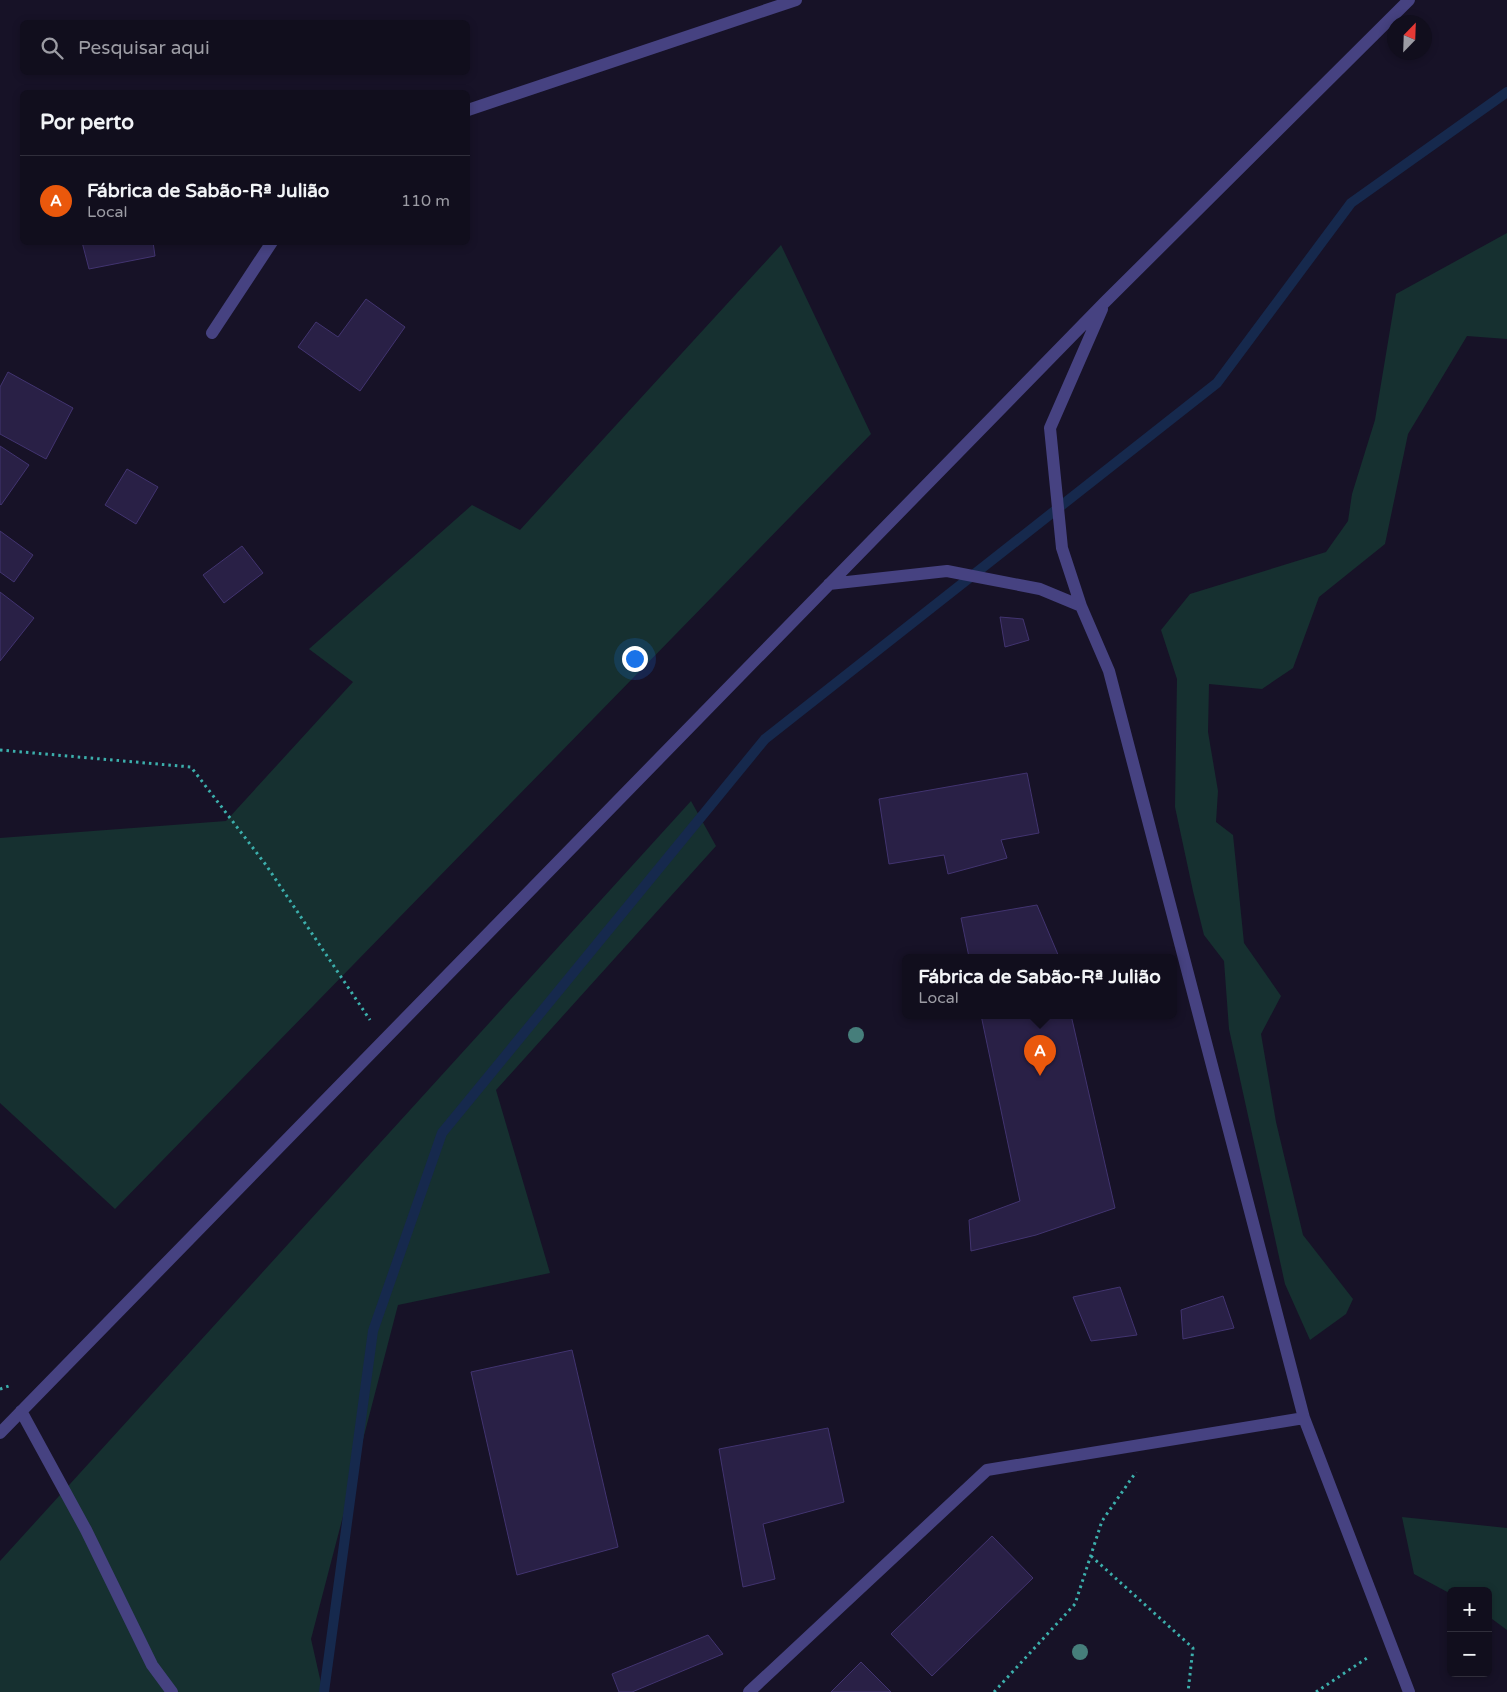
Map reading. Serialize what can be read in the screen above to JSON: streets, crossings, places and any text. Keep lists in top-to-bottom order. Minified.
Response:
{"north":"top right","page":{"search":"Pesquisar aqui","heading":"Por perto","list":[{"mark":"A","name":"Fábrica de Sabão-Rª Julião","note":"Local","value":"110 m"}],"popup":["Fábrica de Sabão-Rª Julião","Local"],"pins":"A","map_buttons":["+","−"]}}
